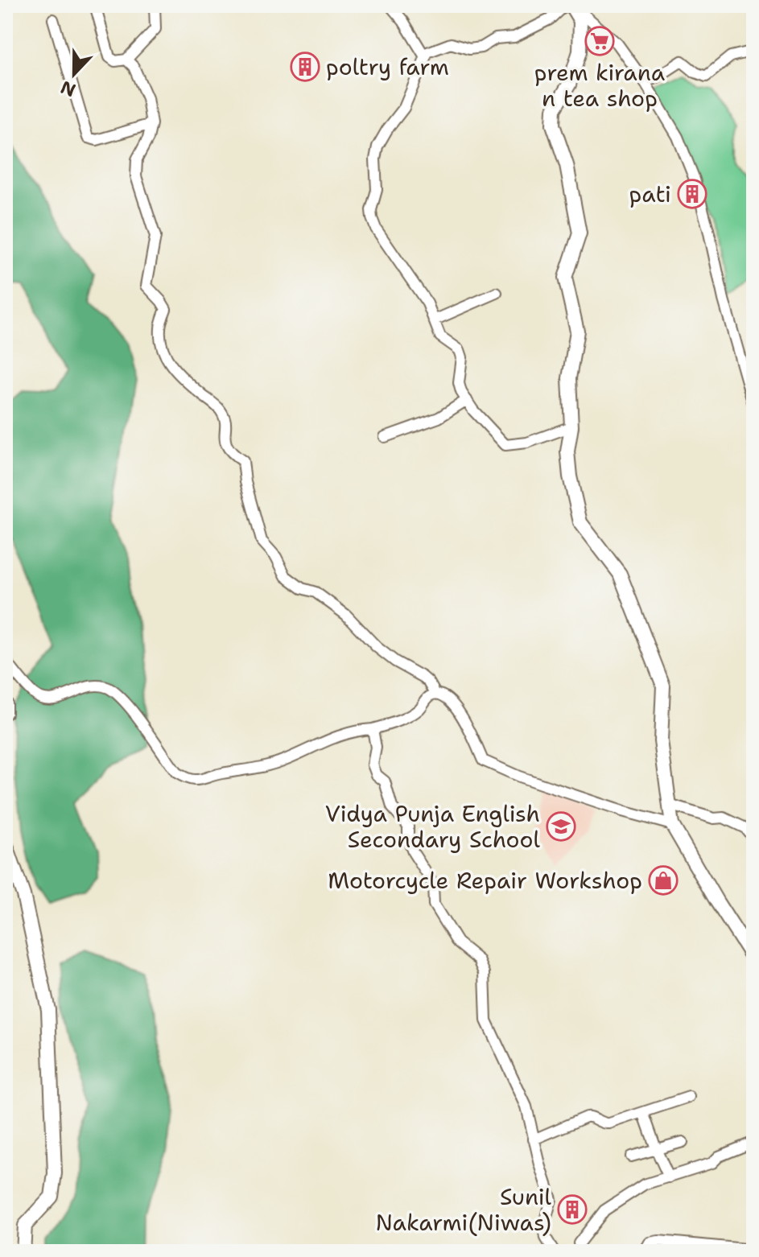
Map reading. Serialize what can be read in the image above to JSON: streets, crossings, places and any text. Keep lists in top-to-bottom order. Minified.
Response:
{"places":{"supermarket":["prem kirana n tea shop"],"building":["poltry farm","pati","Sunil Nakarmi(Niwas)"],"school or university":["Vidya Punja English Secondary School"],"shop":["Motorcycle Repair Workshop"]},"north":"bottom"}
